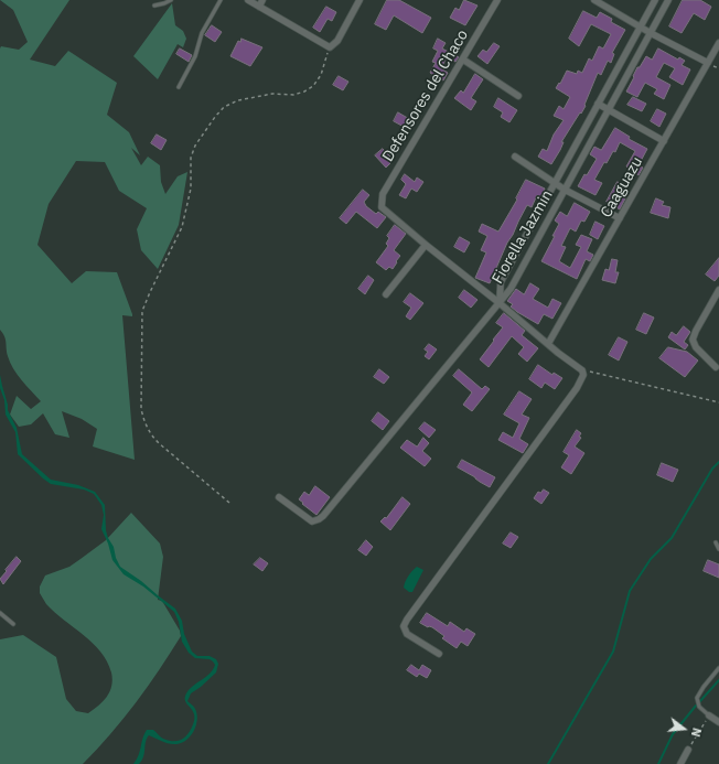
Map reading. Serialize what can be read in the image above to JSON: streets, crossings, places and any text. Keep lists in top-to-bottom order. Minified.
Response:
{"streets":{"street":["Defensores del Chaco","Caaguazu","Fiorella Jazmin"]},"north":"right"}
